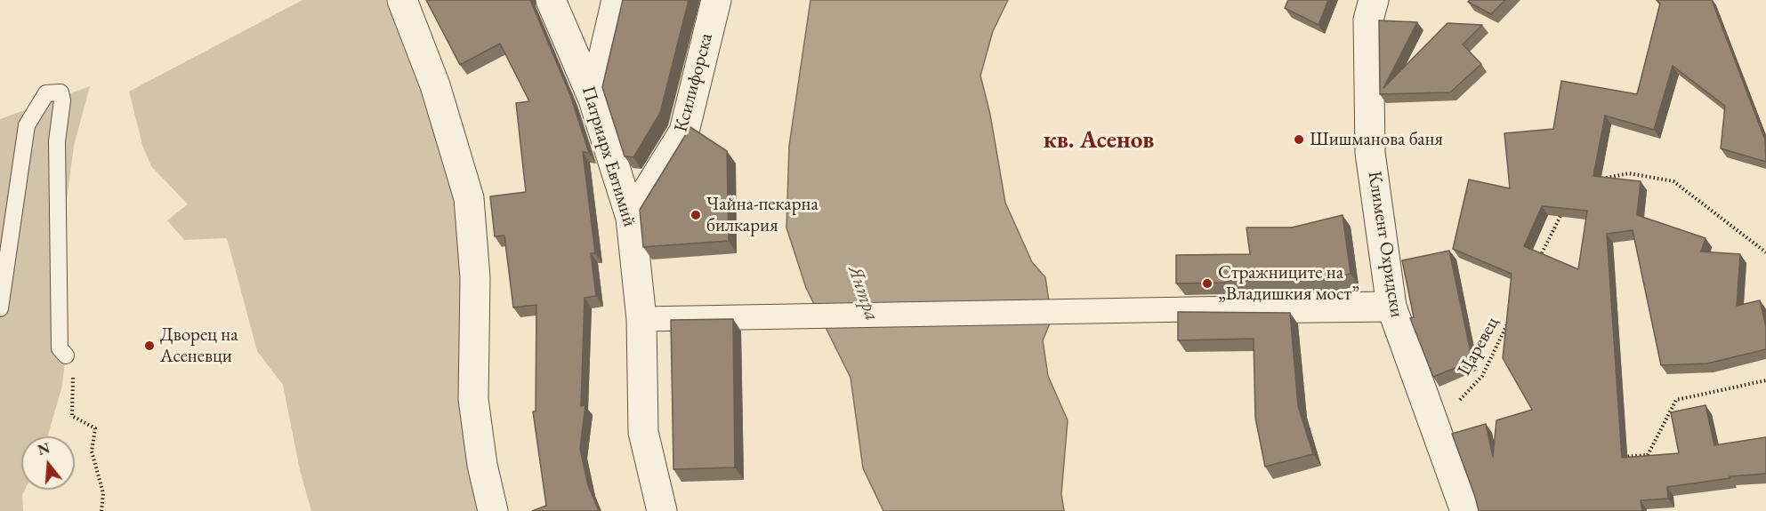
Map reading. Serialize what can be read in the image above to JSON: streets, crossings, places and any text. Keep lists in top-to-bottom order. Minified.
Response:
{"streets":{"street":["Ксилифорска","Патриарх Евтимий","Климент Охридски"],"path":["Царевец"]},"crossings":[["Ксилифорска","Патриарх Евтимий"],["Климент Охридски","Царевец"]],"districts":["кв. Асенов"],"water":["Янтра"],"places":["Шишманова баня","Чайна-пекарна билкария","Стражниците на „Владишкия мост”","Дворец на Асеневци"],"north":"top"}
